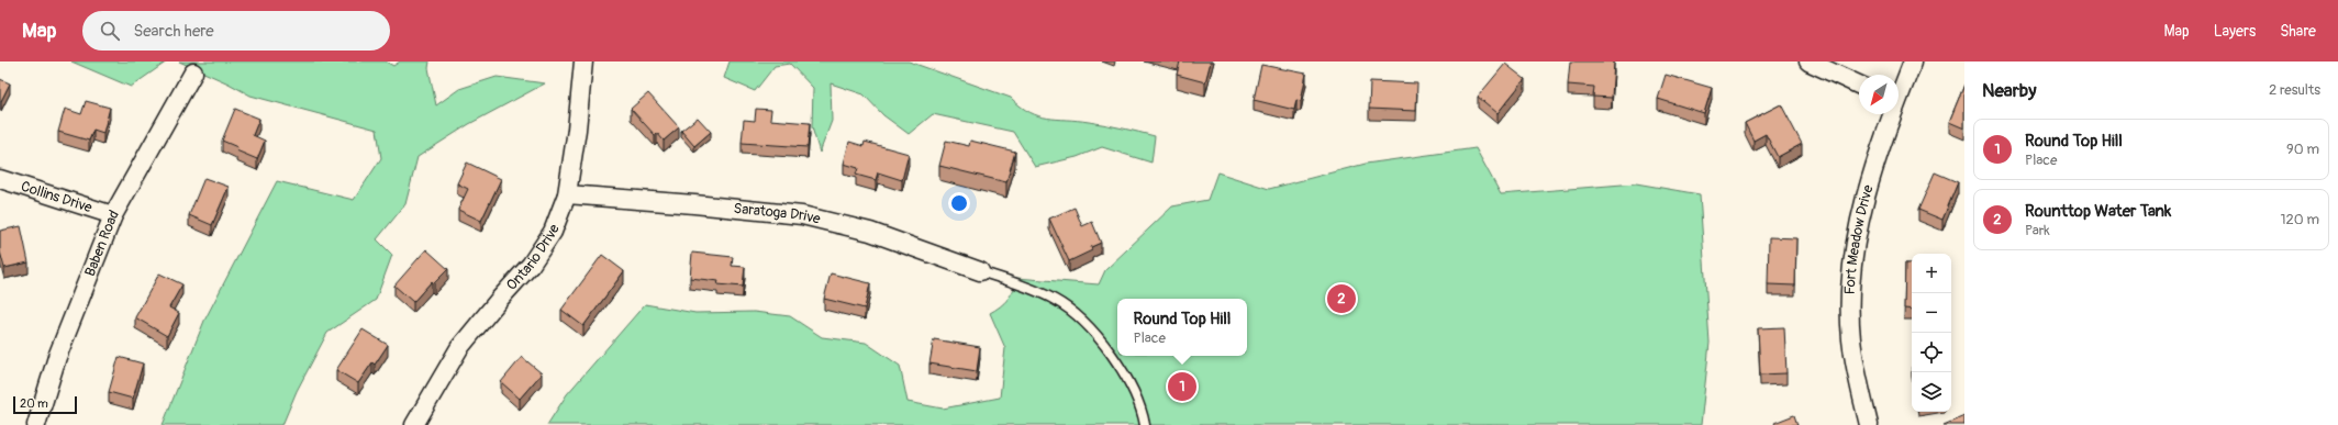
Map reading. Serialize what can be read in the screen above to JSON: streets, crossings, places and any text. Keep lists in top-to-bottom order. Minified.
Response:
{"streets":{"street":["Collins Drive","Saratoga Drive","Fort Meadow Drive","Baben Road","Ontario Drive"]},"crossings":[["Collins Drive","Baben Road"],["Saratoga Drive","Ontario Drive"]],"scale_bar":"20 m","north":"bottom left","page":{"header":"Map","search":"Search here","nav":["Map","Layers","Share"],"heading":["Nearby","2 results"],"list":[{"mark":"1","name":"Round Top Hill","note":"Place","value":"90 m"},{"mark":"2","name":"Rounttop Water Tank","note":"Park","value":"120 m"}],"map_buttons":["+","−"],"pins":["2","1"],"popup":["Round Top Hill","Place"],"scale":"20 m"}}
